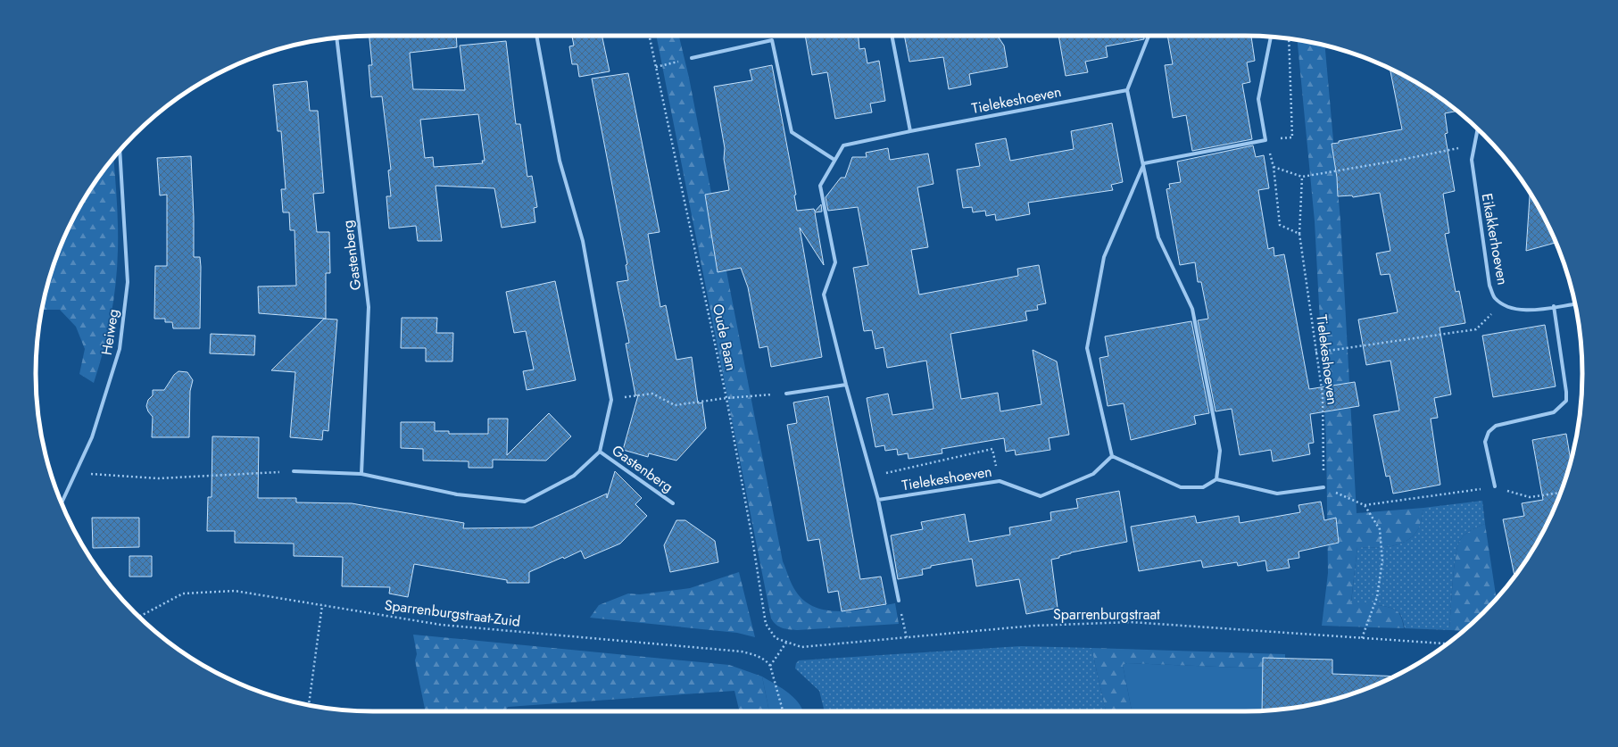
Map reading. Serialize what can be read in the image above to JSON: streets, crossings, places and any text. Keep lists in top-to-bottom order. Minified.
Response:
{"streets":{"street":["Tielekeshoeven","Eikakkerhoeven","Gastenberg","Heiweg"],"path":["Oude Baan","Sparrenburgstraat-Zuid","Sparrenburgstraat"]},"crossings":[["Oude Baan","Sparrenburgstraat"]]}
